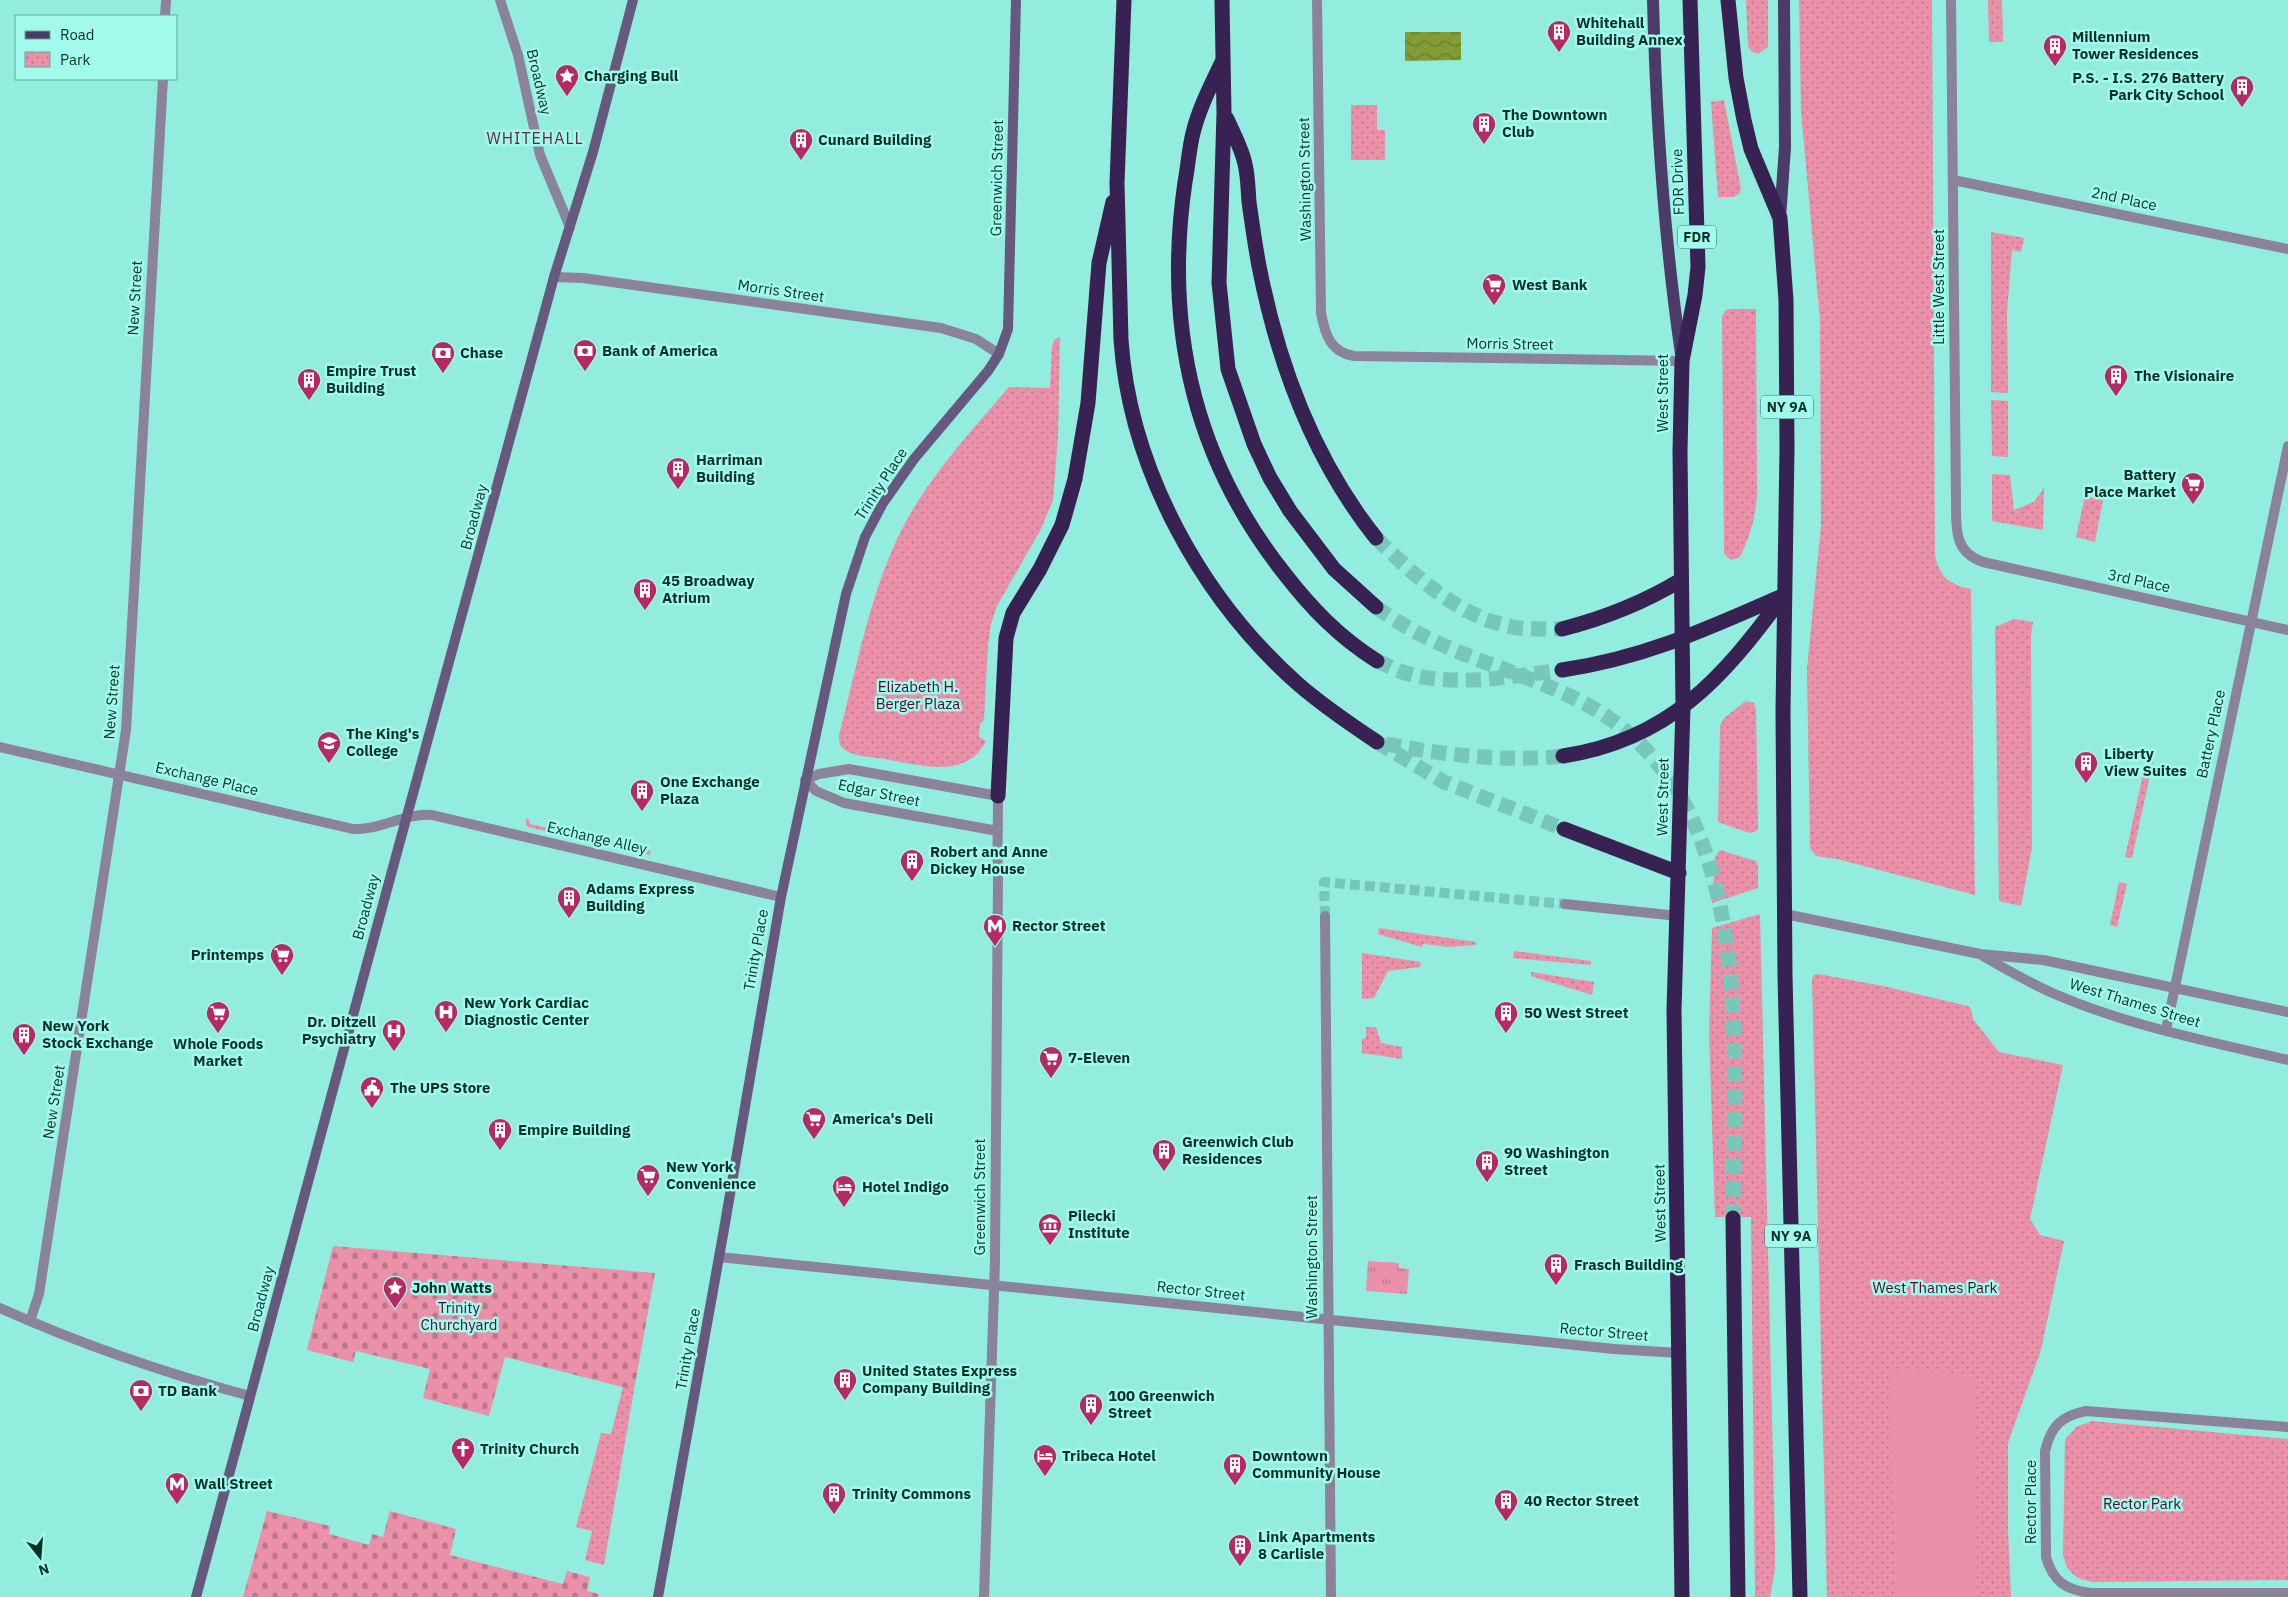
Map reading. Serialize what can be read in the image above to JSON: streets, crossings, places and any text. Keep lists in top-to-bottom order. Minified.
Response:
{"streets":{"highway":["FDR Drive","FDR","West Street","NY 9A"],"main road":["Broadway","Greenwich Street","Trinity Place"],"street":["Washington Street","2nd Place","Little West Street","Morris Street","New Street","3rd Place","Battery Place","Exchange Place","Edgar Street","Exchange Alley","West Thames Street","Rector Street","Rector Place"]},"crossings":[["Broadway","Morris Street"],["Broadway","Exchange Place"],["Broadway","Exchange Alley"],["Greenwich Street","Morris Street"],["Greenwich Street","Trinity Place"],["Greenwich Street","Edgar Street"],["Greenwich Street","Rector Street"],["Washington Street","Morris Street"],["Washington Street","Rector Street"],["FDR Drive","Morris Street"],["FDR Drive","West Street"],["2nd Place","Little West Street"],["Little West Street","3rd Place"],["Morris Street","West Street"],["Morris Street","Trinity Place"],["New Street","Exchange Place"],["West Street","Rector Street"],["NY 9A","West Thames Street"],["Trinity Place","Edgar Street"],["Trinity Place","Exchange Alley"],["Trinity Place","Rector Street"],["3rd Place","Battery Place"],["Battery Place","West Thames Street"],["Exchange Place","Exchange Alley"]],"districts":["WHITEHALL"],"parks":["Elizabeth H. Berger Plaza","West Thames Park","Trinity Churchyard","Rector Park"],"places":{"building":["Whitehall Building Annex","Millennium Tower Residences","P.S. - I.S. 276 Battery Park City School","The Downtown Club","Cunard Building","The Visionaire","Empire Trust Building","Harriman Building","45 Broadway Atrium","Liberty View Suites","One Exchange Plaza","Robert and Anne Dickey House","Adams Express Building","50 West Street","New York Stock Exchange","Empire Building","Greenwich Club Residences","90 Washington Street","Frasch Building","United States Express Company Building","100 Greenwich Street","Downtown Community House","Trinity Commons","40 Rector Street","Link Apartments 8 Carlisle"],"place":["Charging Bull","John Watts"],"supermarket":["West Bank","Battery Place Market","Printemps","Whole Foods Market","7-Eleven","America's Deli","New York Convenience"],"bank":["Bank of America","Chase","TD Bank"],"school or university":["The King's College"],"metro station":["Rector Street","Wall Street"],"hospital":["New York Cardiac Diagnostic Center","Dr. Ditzell Psychiatry"],"public building":["The UPS Store"],"hotel":["Hotel Indigo","Tribeca Hotel"],"museum":["Pilecki Institute"],"church":["Trinity Church"]},"legend":["Road","Park"],"north":"bottom"}
